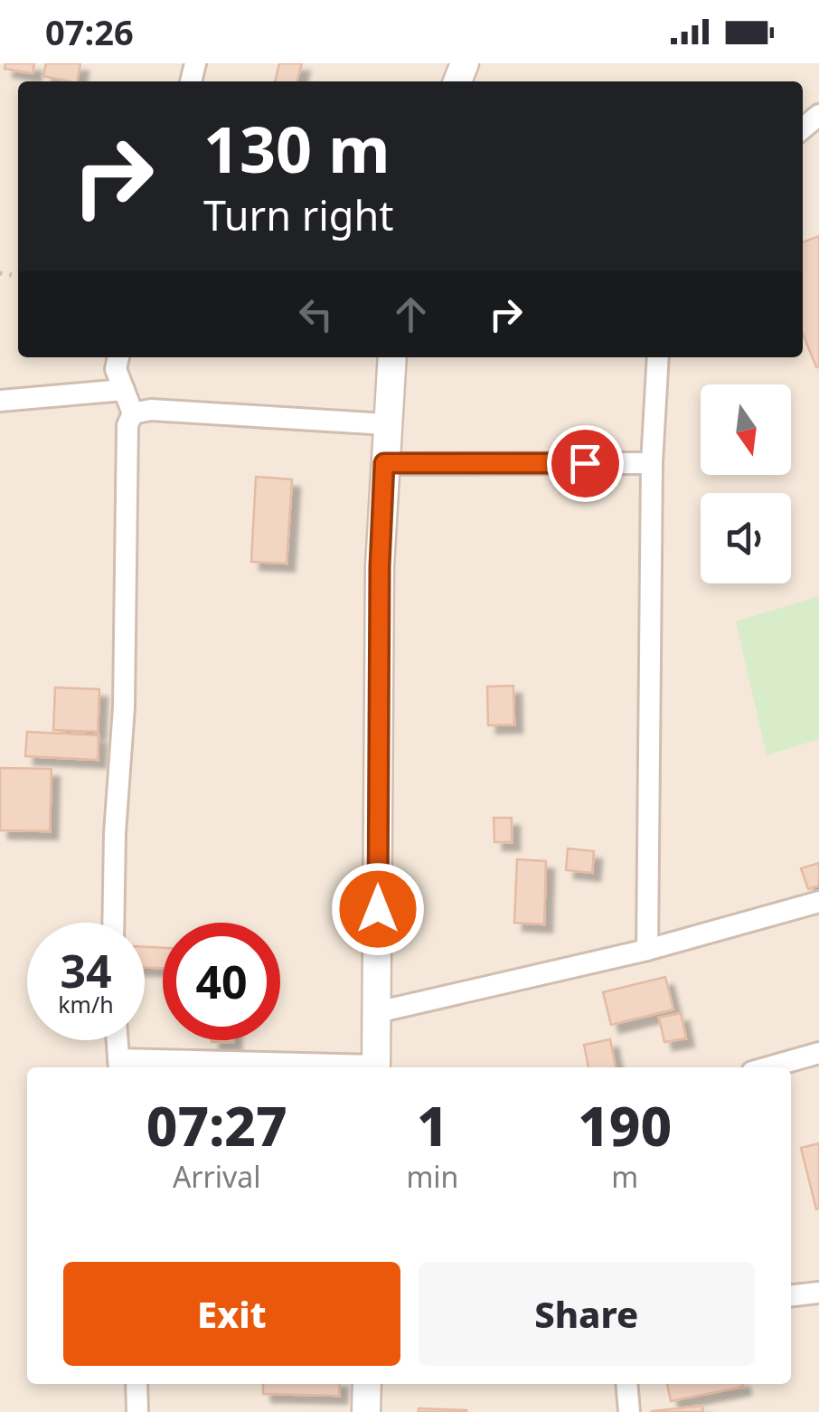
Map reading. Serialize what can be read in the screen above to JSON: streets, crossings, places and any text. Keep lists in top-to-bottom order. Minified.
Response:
{"north":"bottom","page":{"status":"07:26","turn":["130 m","Turn right"],"speed":"34 km/h","limit":"40","eta":["07:27","Arrival","1","min","190","m"],"buttons":["Exit","Share"]}}
